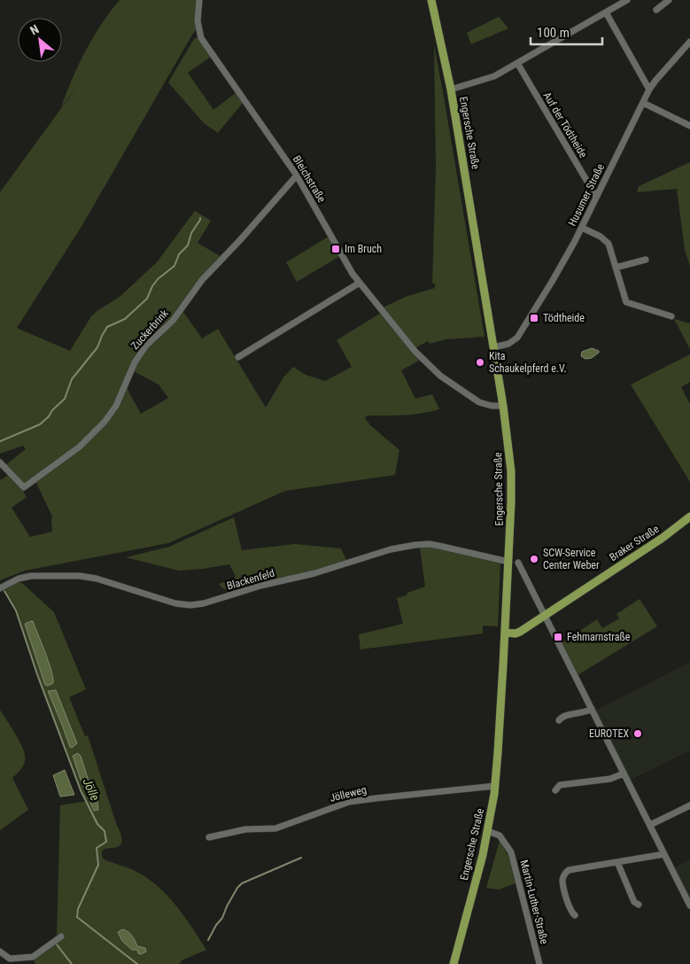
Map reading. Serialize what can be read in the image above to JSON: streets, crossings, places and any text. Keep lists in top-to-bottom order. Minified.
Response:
{"streets":{"main road":["Engersche Straße","Braker Straße"],"street":["Auf der Tödtheide","Bleichstraße","Husumer Straße","Zuckerbrink","Blackenfeld","Jölleweg","Martin-Luther-Straße"]},"crossings":[["Auf der Tödtheide","Husumer Straße"],["Engersche Straße","Bleichstraße"],["Engersche Straße","Husumer Straße"],["Engersche Straße","Braker Straße"],["Engersche Straße","Blackenfeld"],["Engersche Straße","Jölleweg"],["Engersche Straße","Martin-Luther-Straße"],["Bleichstraße","Zuckerbrink"]],"water":["Jölle"],"places":{"transit":["Im Bruch","Tödtheide","Fehmarnstraße"],"other":["Kita Schaukelpferd e.V.","SCW-Service Center Weber","EUROTEX"]},"scale_bar":"100 m","north":"top left"}
